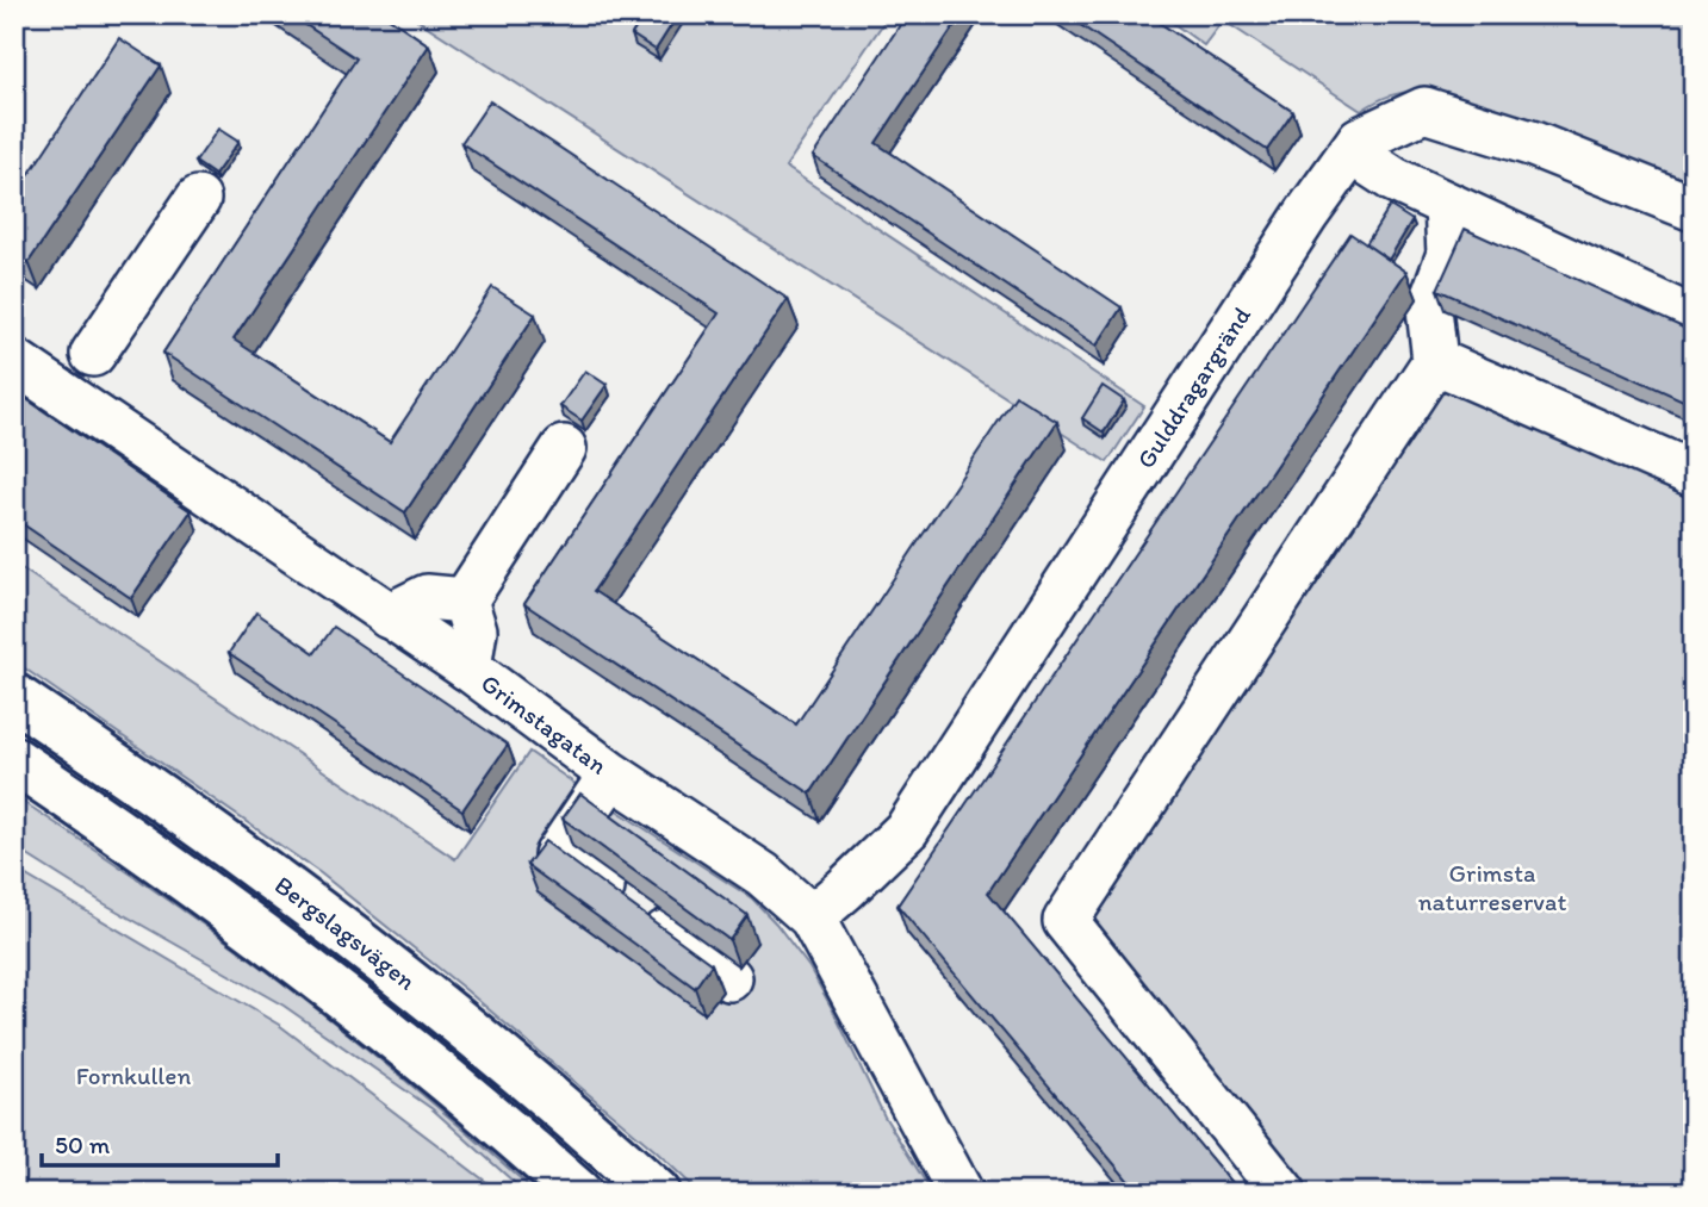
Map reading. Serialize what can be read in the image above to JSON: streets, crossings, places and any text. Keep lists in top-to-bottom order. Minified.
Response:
{"streets":{"main road":["Bergslagsvägen"],"street":["Gulddragargränd","Grimstagatan"]},"crossings":[["Gulddragargränd","Grimstagatan"]],"parks":["Grimsta naturreservat","Fornkullen"],"scale_bar":"50 m"}
